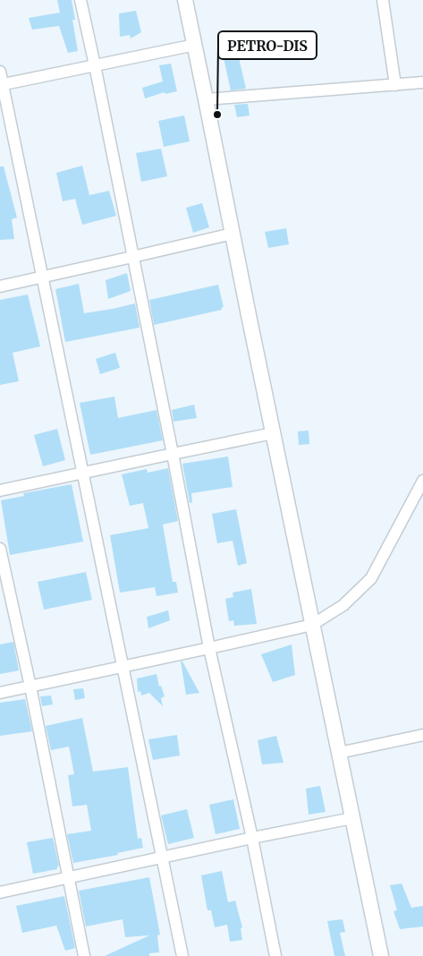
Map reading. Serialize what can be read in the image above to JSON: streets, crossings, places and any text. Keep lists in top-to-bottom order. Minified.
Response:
{"places":["PETRO-DIS"]}
